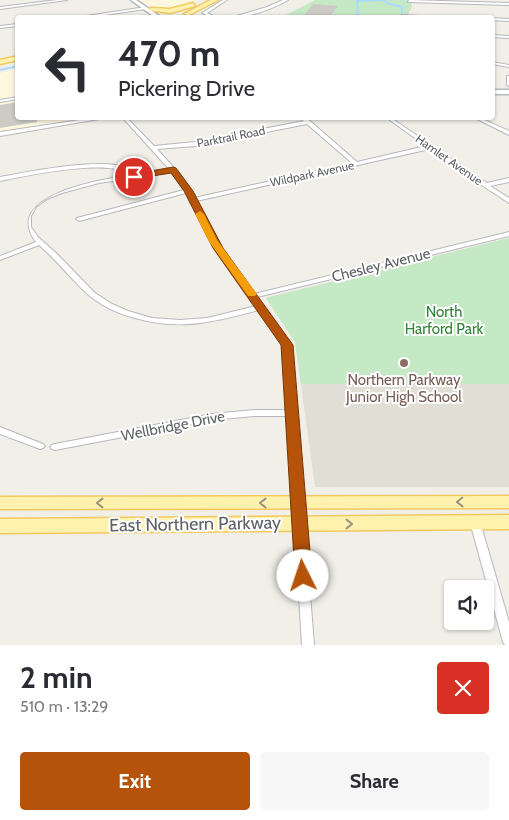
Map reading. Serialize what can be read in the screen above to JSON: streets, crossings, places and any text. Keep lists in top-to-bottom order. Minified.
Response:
{"streets":{"main road":["East Northern Parkway"],"street":["Parktrail Road","Hamlet Avenue","Wildpark Avenue","Chesley Avenue","Wellbridge Drive"]},"crossings":[["Hamlet Avenue","Wildpark Avenue"]],"parks":["North Harford Park"],"places":["Northern Parkway Junior High School"],"page":{"turn":["470 m","Pickering Drive"],"heading":["2 min","510 m · 13:29"],"buttons":["Exit","Share"]}}
